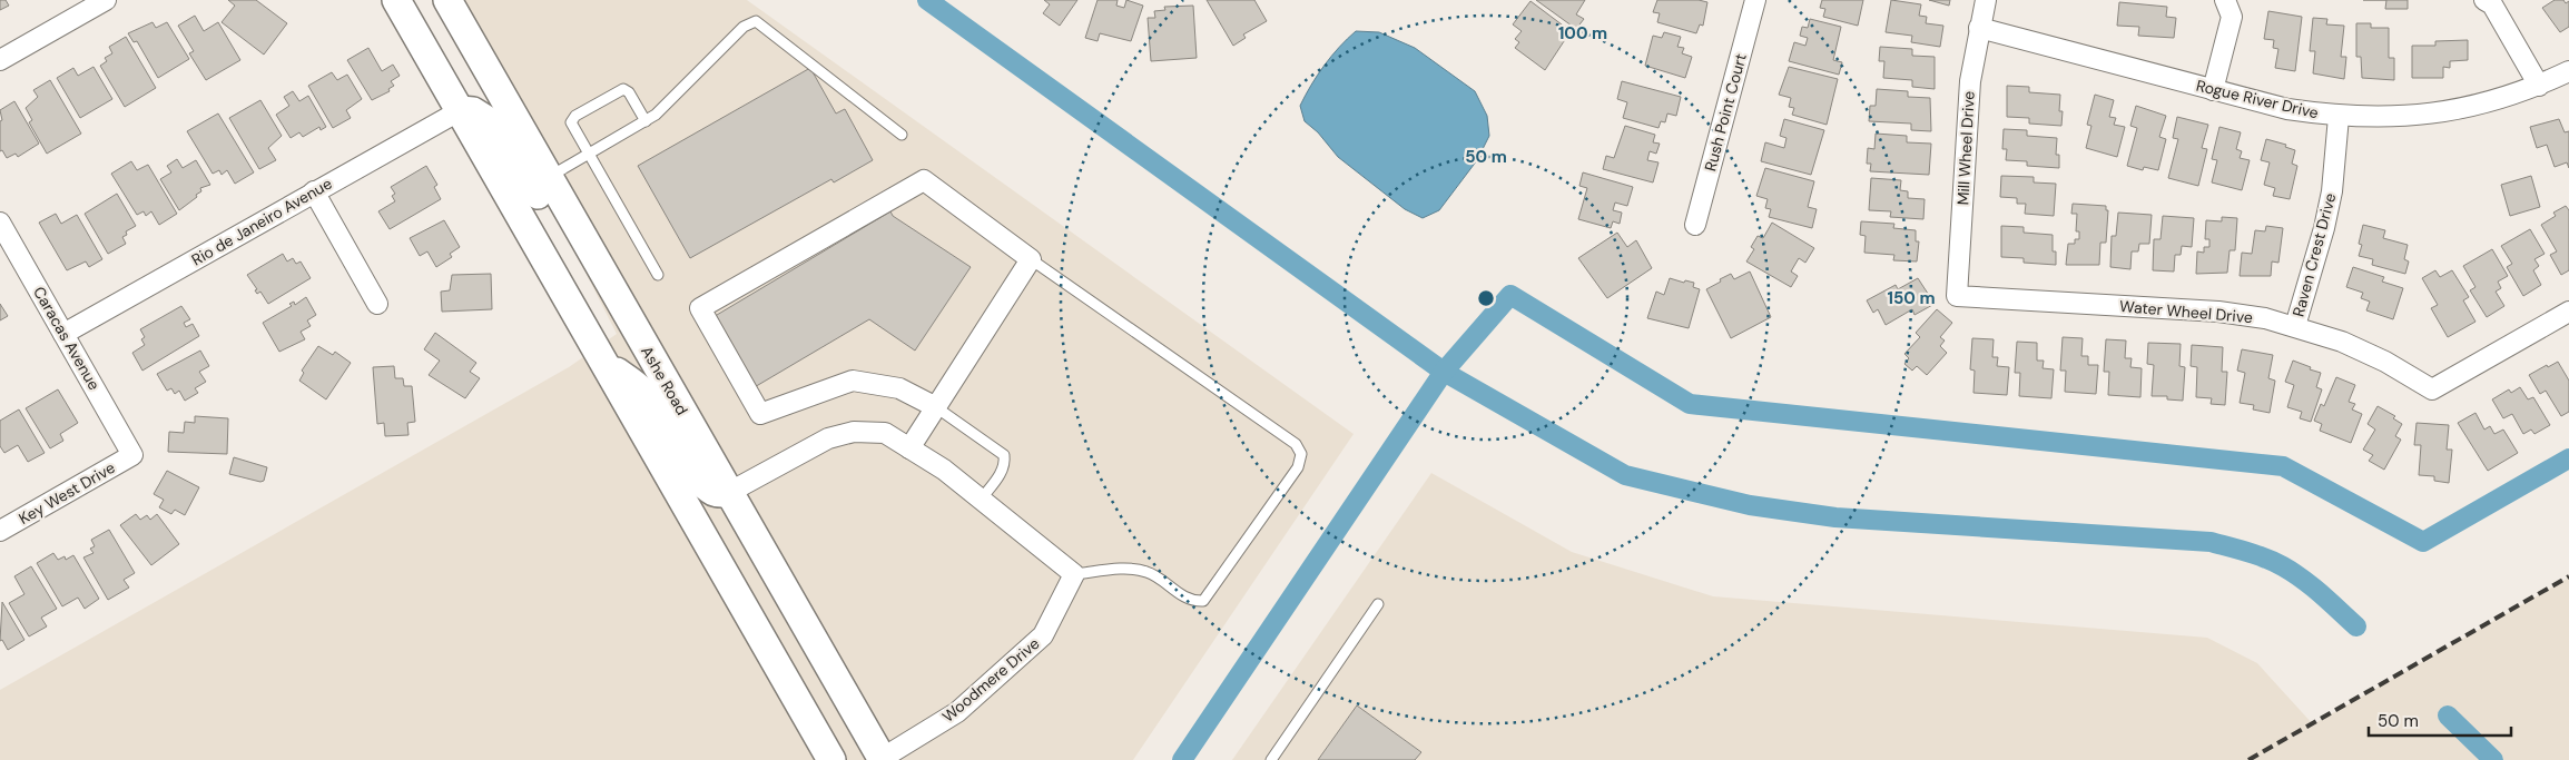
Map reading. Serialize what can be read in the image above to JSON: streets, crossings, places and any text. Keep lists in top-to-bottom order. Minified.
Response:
{"streets":{"street":["Rogue River Drive","Rush Point Court","Mill Wheel Drive","Rio de Janeiro Avenue","Raven Crest Drive","Water Wheel Drive","Caracas Avenue","Ashe Road","Key West Drive","Woodmere Drive"]},"crossings":[["Rogue River Drive","Mill Wheel Drive"],["Rogue River Drive","Raven Crest Drive"],["Mill Wheel Drive","Water Wheel Drive"],["Rio de Janeiro Avenue","Caracas Avenue"],["Raven Crest Drive","Water Wheel Drive"],["Caracas Avenue","Key West Drive"],["Ashe Road","Woodmere Drive"]],"scale_bar":"50 m","rings":["100 m","50 m","150 m"]}
